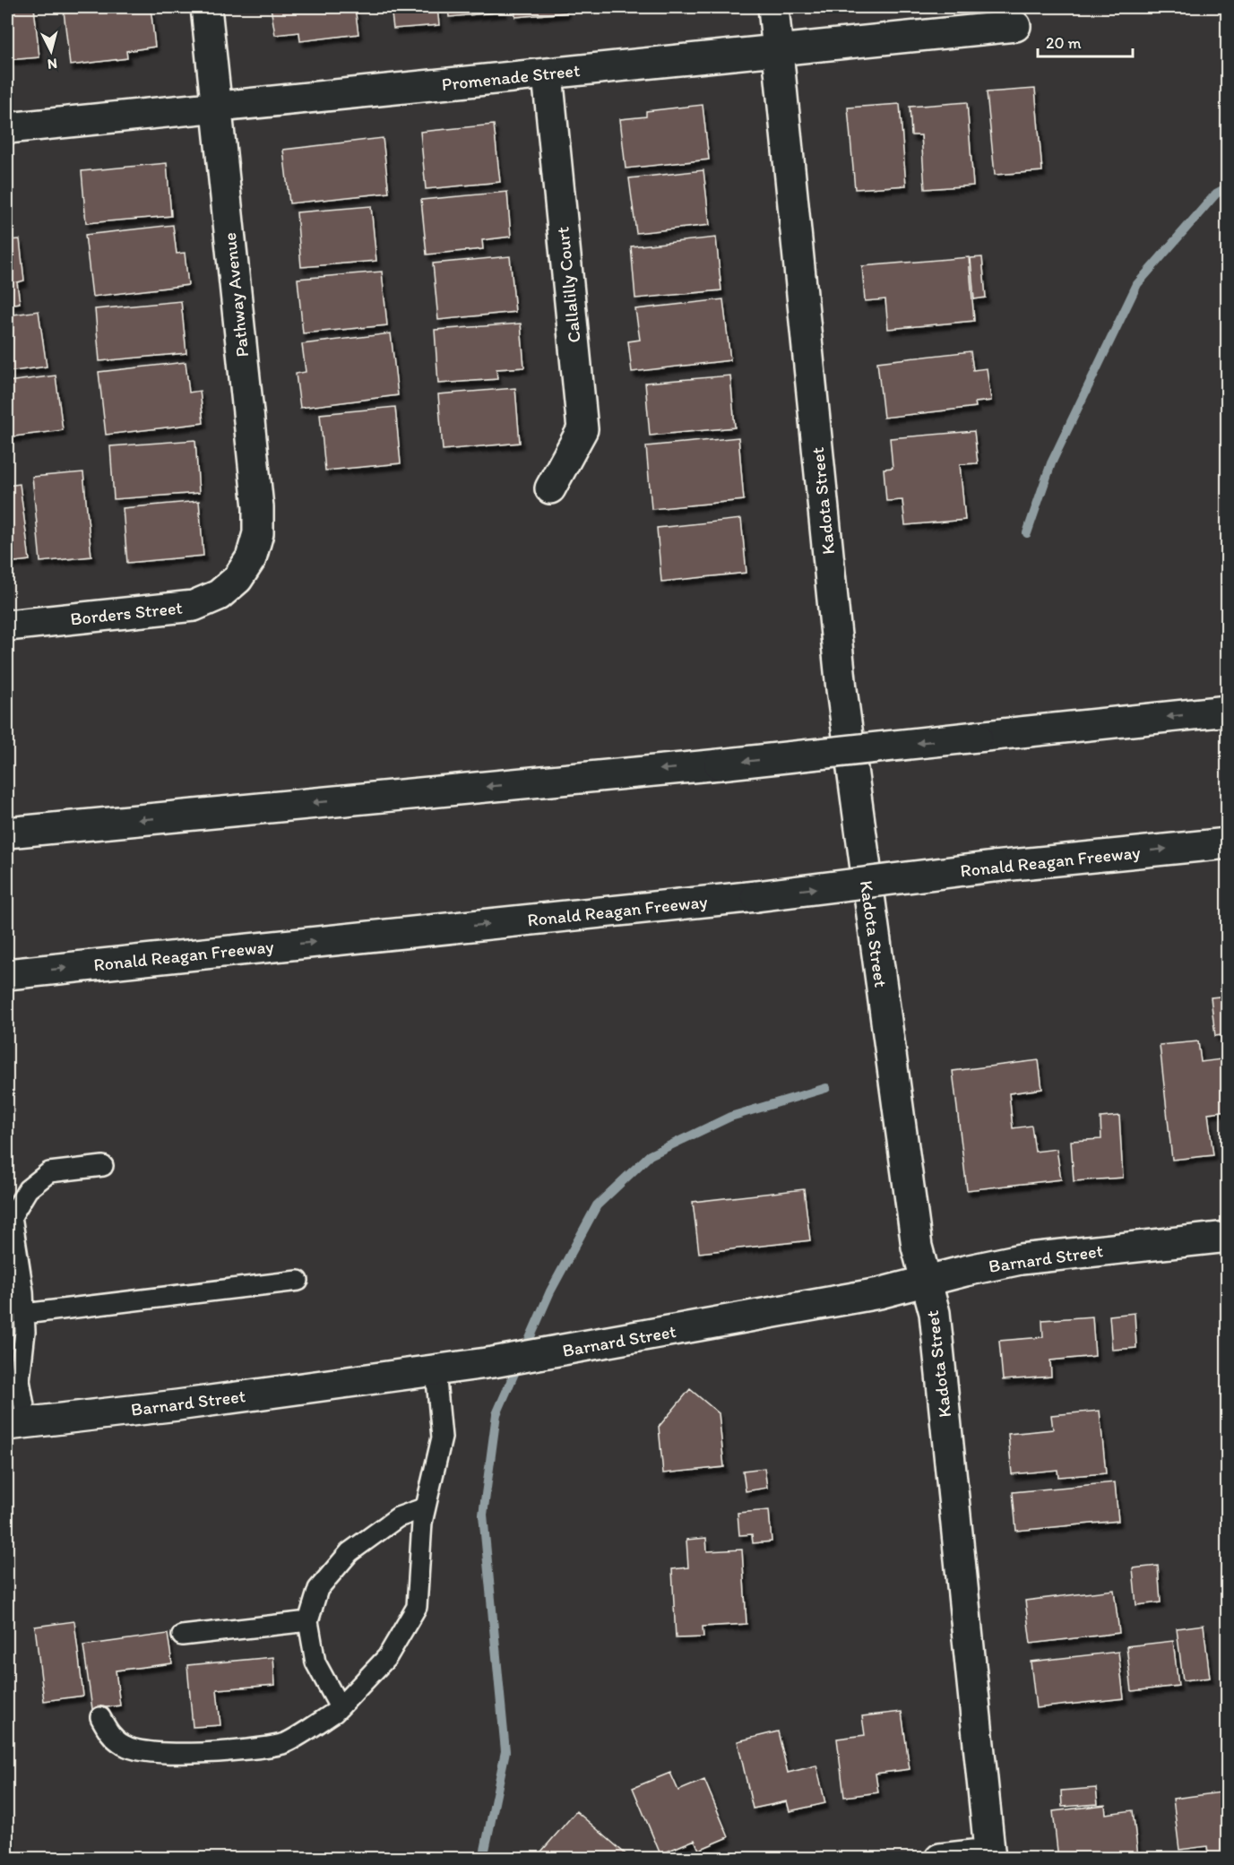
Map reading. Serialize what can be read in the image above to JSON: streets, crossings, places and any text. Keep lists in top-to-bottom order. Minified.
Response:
{"streets":{"main road":["Promenade Street","Callalilly Court","Pathway Avenue","Kadota Street","Borders Street","Ronald Reagan Freeway","Barnard Street"]},"crossings":[["Promenade Street","Callalilly Court"],["Promenade Street","Pathway Avenue"],["Promenade Street","Kadota Street"],["Pathway Avenue","Borders Street"],["Kadota Street","Barnard Street"]],"scale_bar":"20 m","north":"bottom"}
